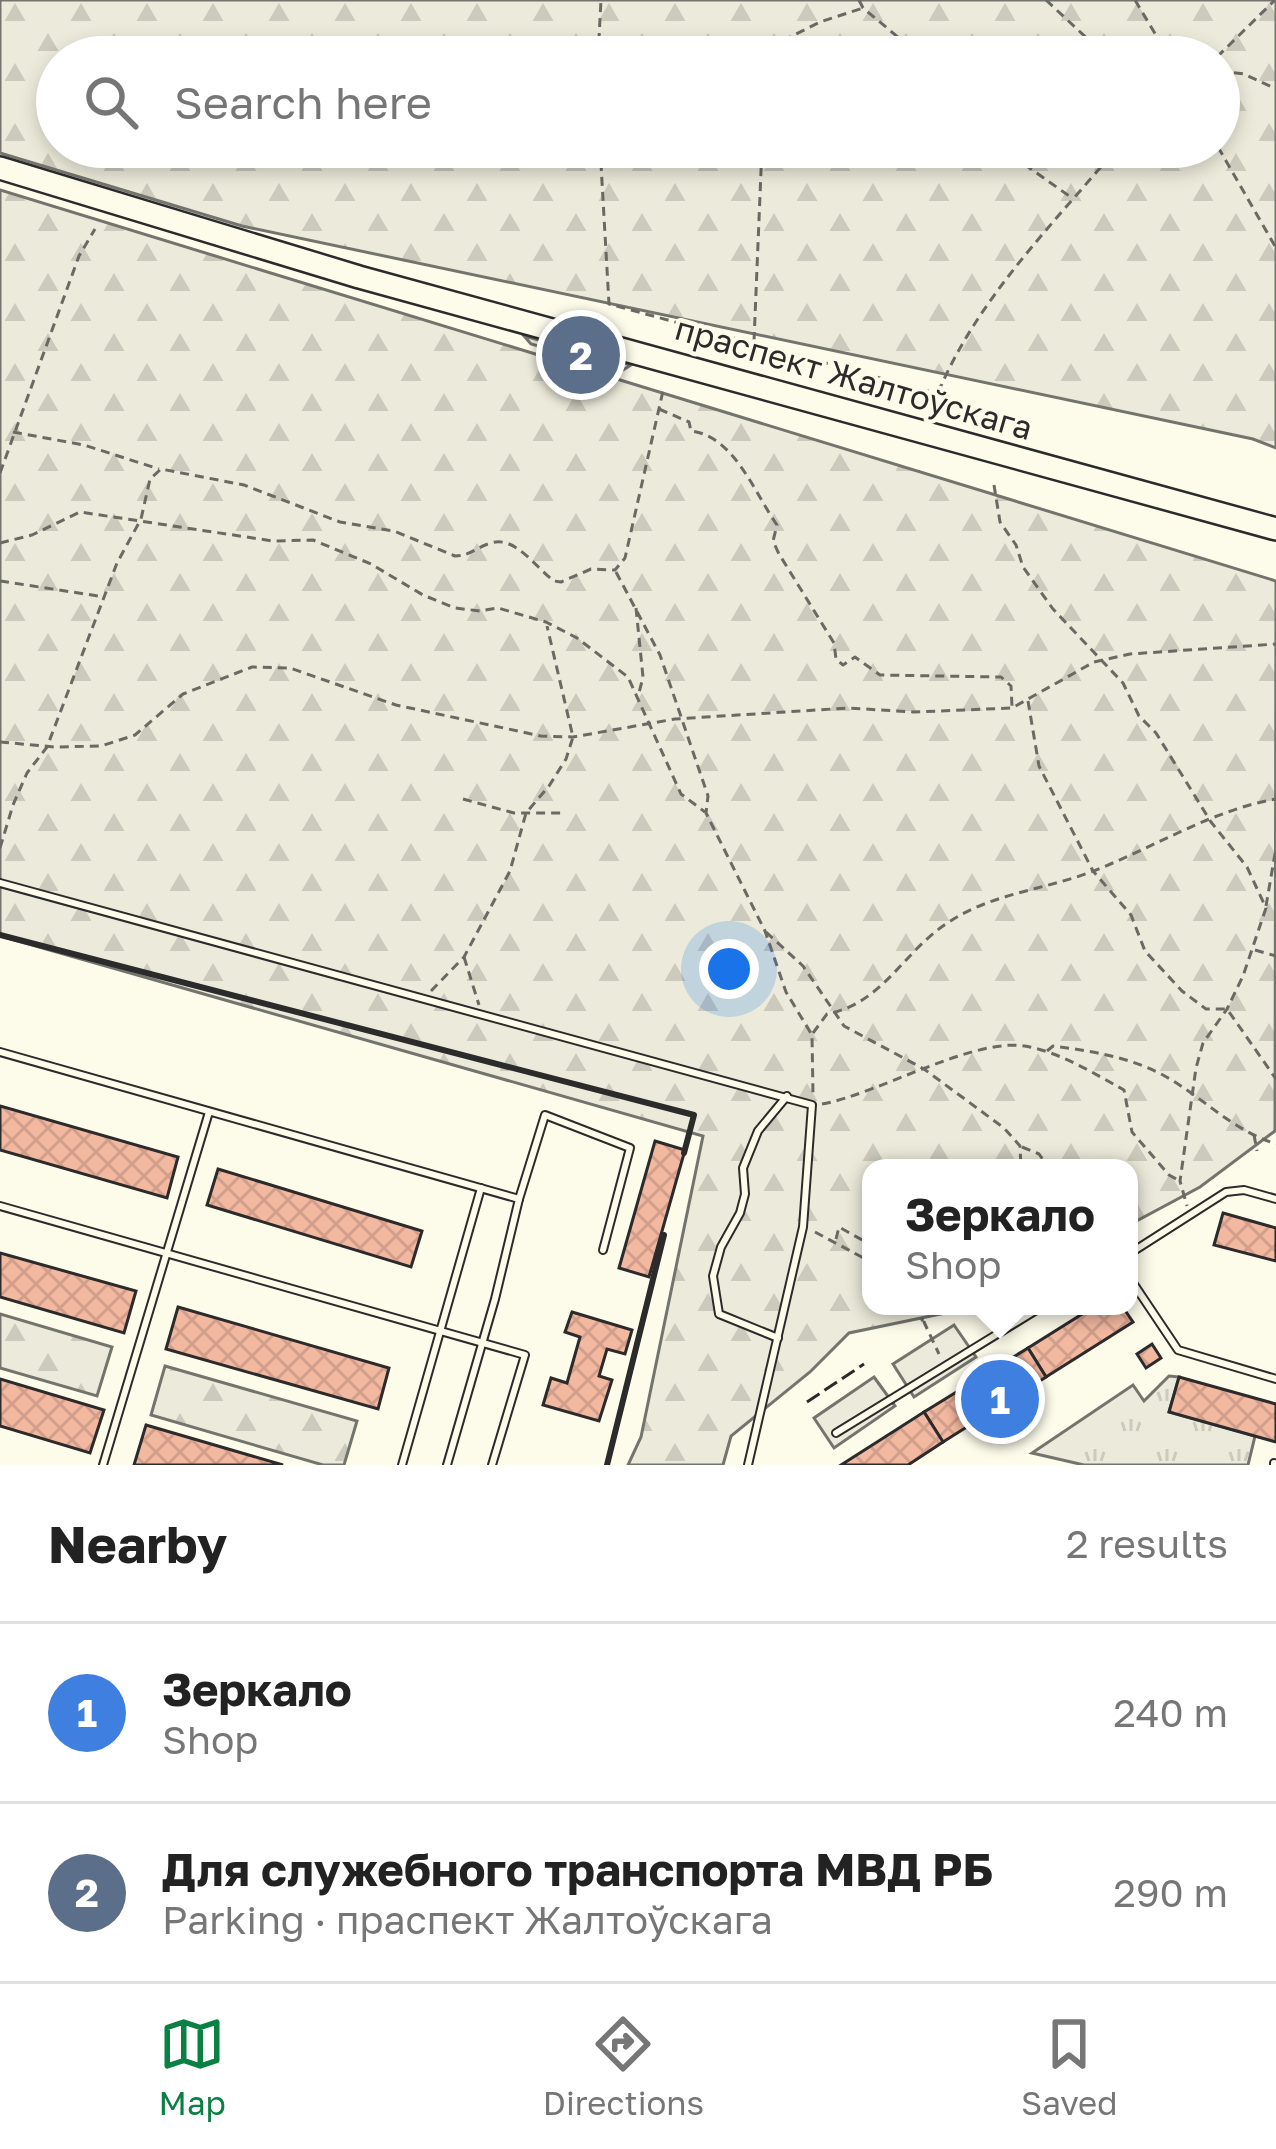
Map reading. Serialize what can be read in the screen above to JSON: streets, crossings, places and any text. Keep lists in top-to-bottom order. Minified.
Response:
{"streets":{"main road":["праспект Жалтоўскага"]},"page":{"search":"Search here","pins":["2","1"],"popup":["Зеркало","Shop"],"heading":["Nearby","2 results"],"list":[{"mark":"1","name":"Зеркало","note":"Shop","value":"240 m"},{"mark":"2","name":"Для служебного транспорта МВД РБ","note":"Parking · праспект Жалтоўскага","value":"290 m"}],"nav":["Map","Directions","Saved"]}}
